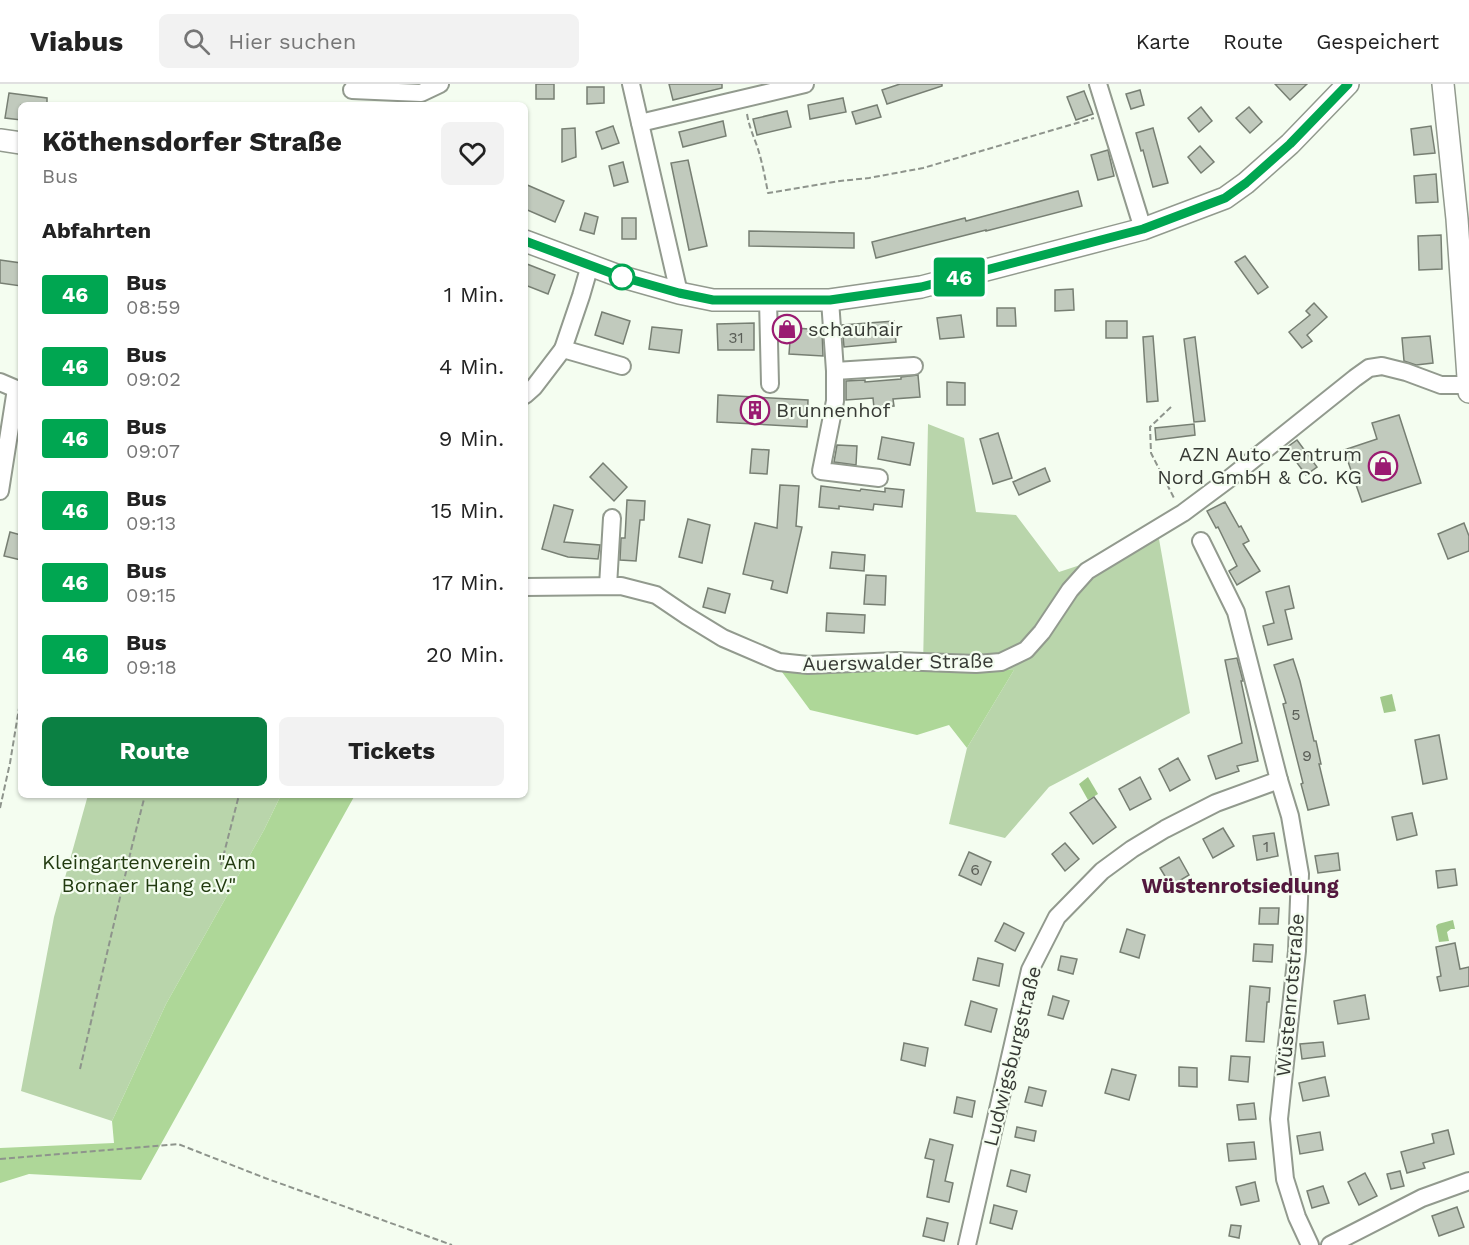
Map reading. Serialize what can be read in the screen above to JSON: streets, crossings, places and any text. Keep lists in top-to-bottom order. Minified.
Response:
{"streets":{"street":["Auerswalder Straße","Wüstenrotstraße","Ludwigsburgstraße"]},"crossings":[["Wüstenrotstraße","Ludwigsburgstraße"]],"districts":["Wüstenrotsiedlung"],"parks":["Kleingartenverein \"Am Bornaer Hang e.V.\""],"places":{"shop":["schauhair","AZN Auto Zentrum Nord GmbH & Co. KG"],"building":["Brunnenhof"]},"lines":["bus line 46"],"house_numbers":["31","5","9","1","6"],"page":{"header":"Viabus","search":"Hier suchen","nav":["Karte","Route","Gespeichert"],"on_map":"46","heading":[["Köthensdorfer Straße","Bus"],"Abfahrten"],"list":[{"mark":"46","name":"Bus","note":"08:59","value":"1 Min."},{"mark":"46","name":"Bus","note":"09:02","value":"4 Min."},{"mark":"46","name":"Bus","note":"09:07","value":"9 Min."},{"mark":"46","name":"Bus","note":"09:13","value":"15 Min."},{"mark":"46","name":"Bus","note":"09:15","value":"17 Min."},{"mark":"46","name":"Bus","note":"09:18","value":"20 Min."}],"buttons":["Route","Tickets"]}}
